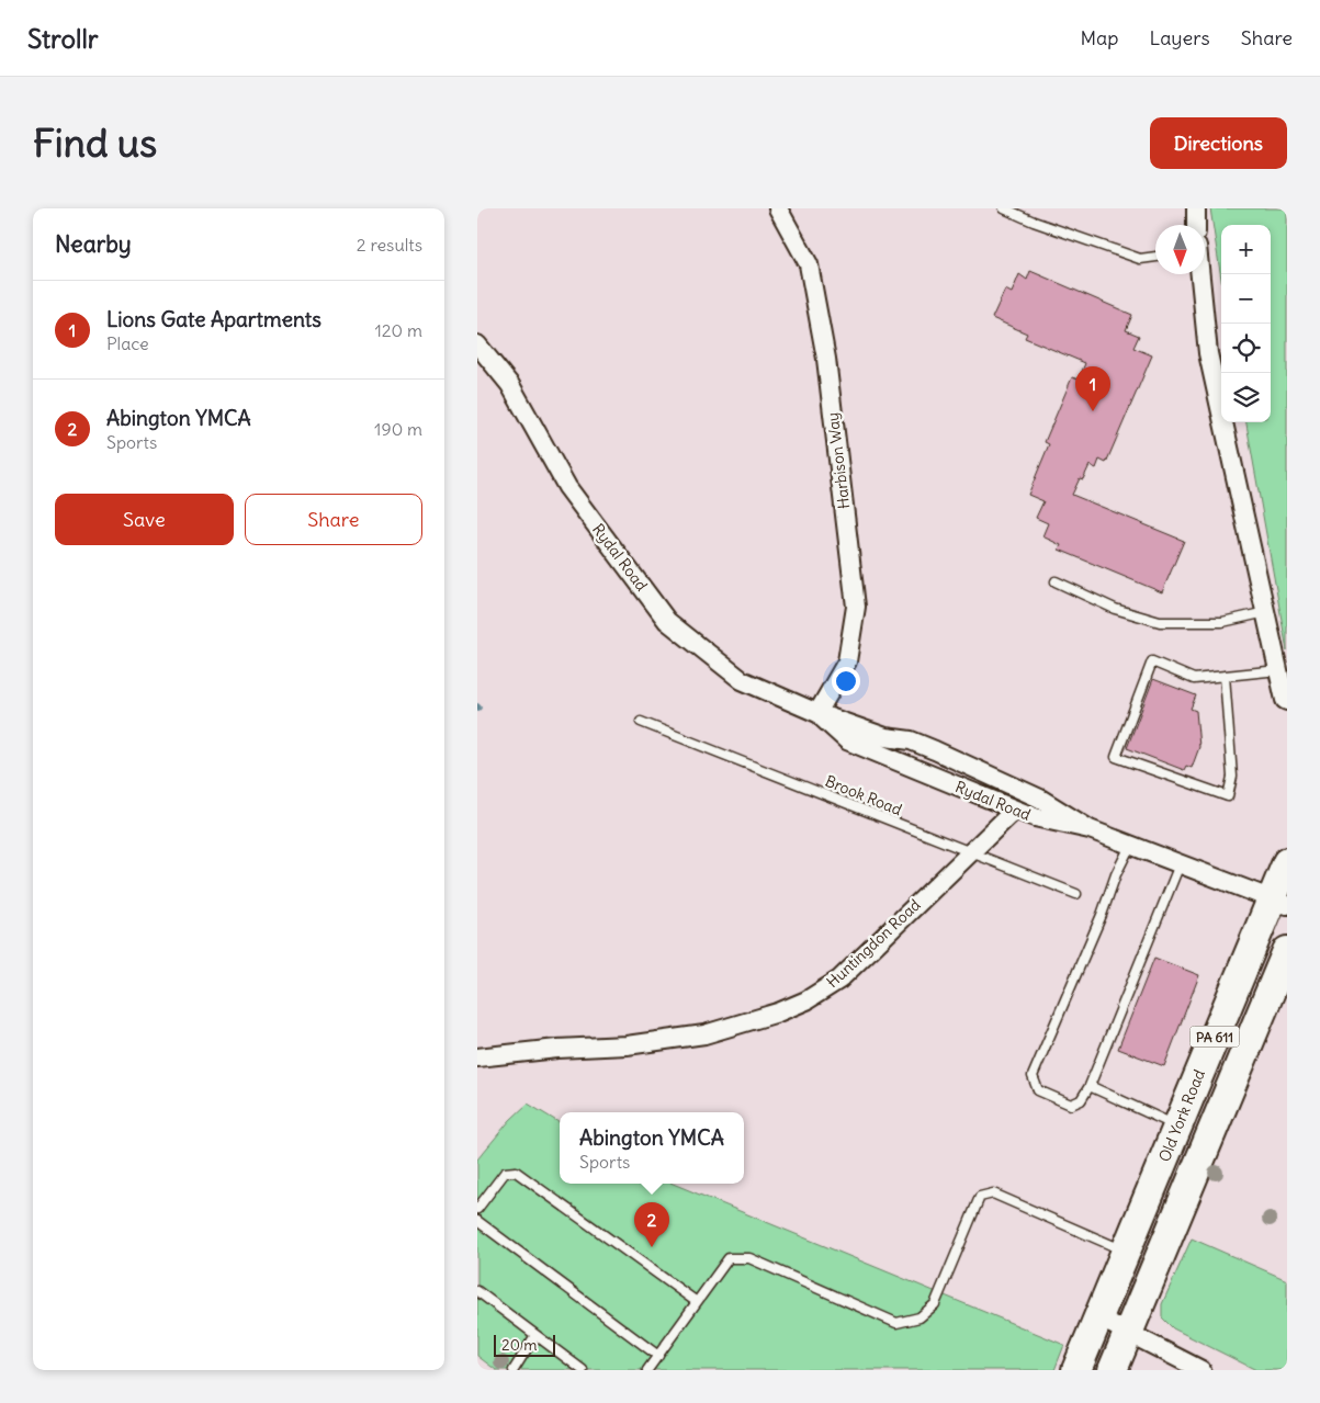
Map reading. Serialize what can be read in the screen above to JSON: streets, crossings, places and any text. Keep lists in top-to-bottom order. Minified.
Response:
{"streets":{"highway":["PA 611","Old York Road"],"street":["Harbison Way","Rydal Road","Huntingdon Road"],"lane":["Brook Road"]},"crossings":[["Harbison Way","Rydal Road"],["Rydal Road","Huntingdon Road"],["Rydal Road","Old York Road"],["Brook Road","Huntingdon Road"]],"scale_bar":"20 m","north":"bottom","page":{"header":"Strollr","nav":["Map","Layers","Share"],"buttons":["Directions",["Save","Share"]],"title":"Find us","heading":["Nearby","2 results"],"map_buttons":["+","−"],"list":[{"mark":"1","name":"Lions Gate Apartments","note":"Place","value":"120 m"},{"mark":"2","name":"Abington YMCA","note":"Sports","value":"190 m"}],"pins":["1","2"],"popup":["Abington YMCA","Sports"],"scale":"20 m"}}
